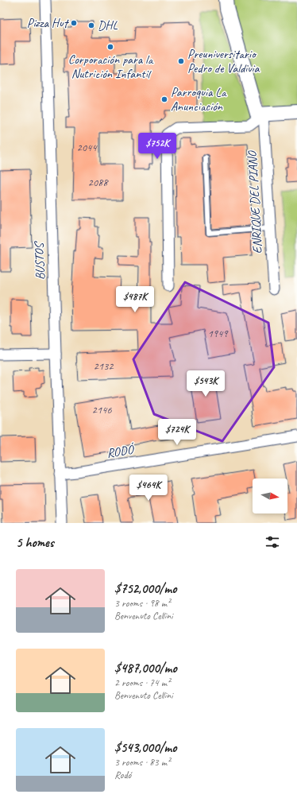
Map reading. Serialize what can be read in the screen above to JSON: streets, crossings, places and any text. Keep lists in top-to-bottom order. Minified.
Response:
{"streets":{"street":["ENRIQUE DEL PIANO","BUSTOS","RODÓ"]},"crossings":[["BUSTOS","RODÓ"]],"places":["Pizza Hut","DHL","Corporación para la Nutrición Infantil","Preuniversitario Pedro de Valdivia","Parroquia La Anunciación"],"house_numbers":["2044","2088","1949","2132","2146"],"north":"right","page":{"price":["$752K","$487K","$543K","$724K","$464K"],"heading":"5 homes","list":[{"name":"$752,000/mo","note":"3 rooms · 98 m² · Benvenuto Cellini"},{"name":"$487,000/mo","note":"2 rooms · 74 m² · Benvenuto Cellini"},{"name":"$543,000/mo","note":"3 rooms · 83 m² · Rodó"}]}}
